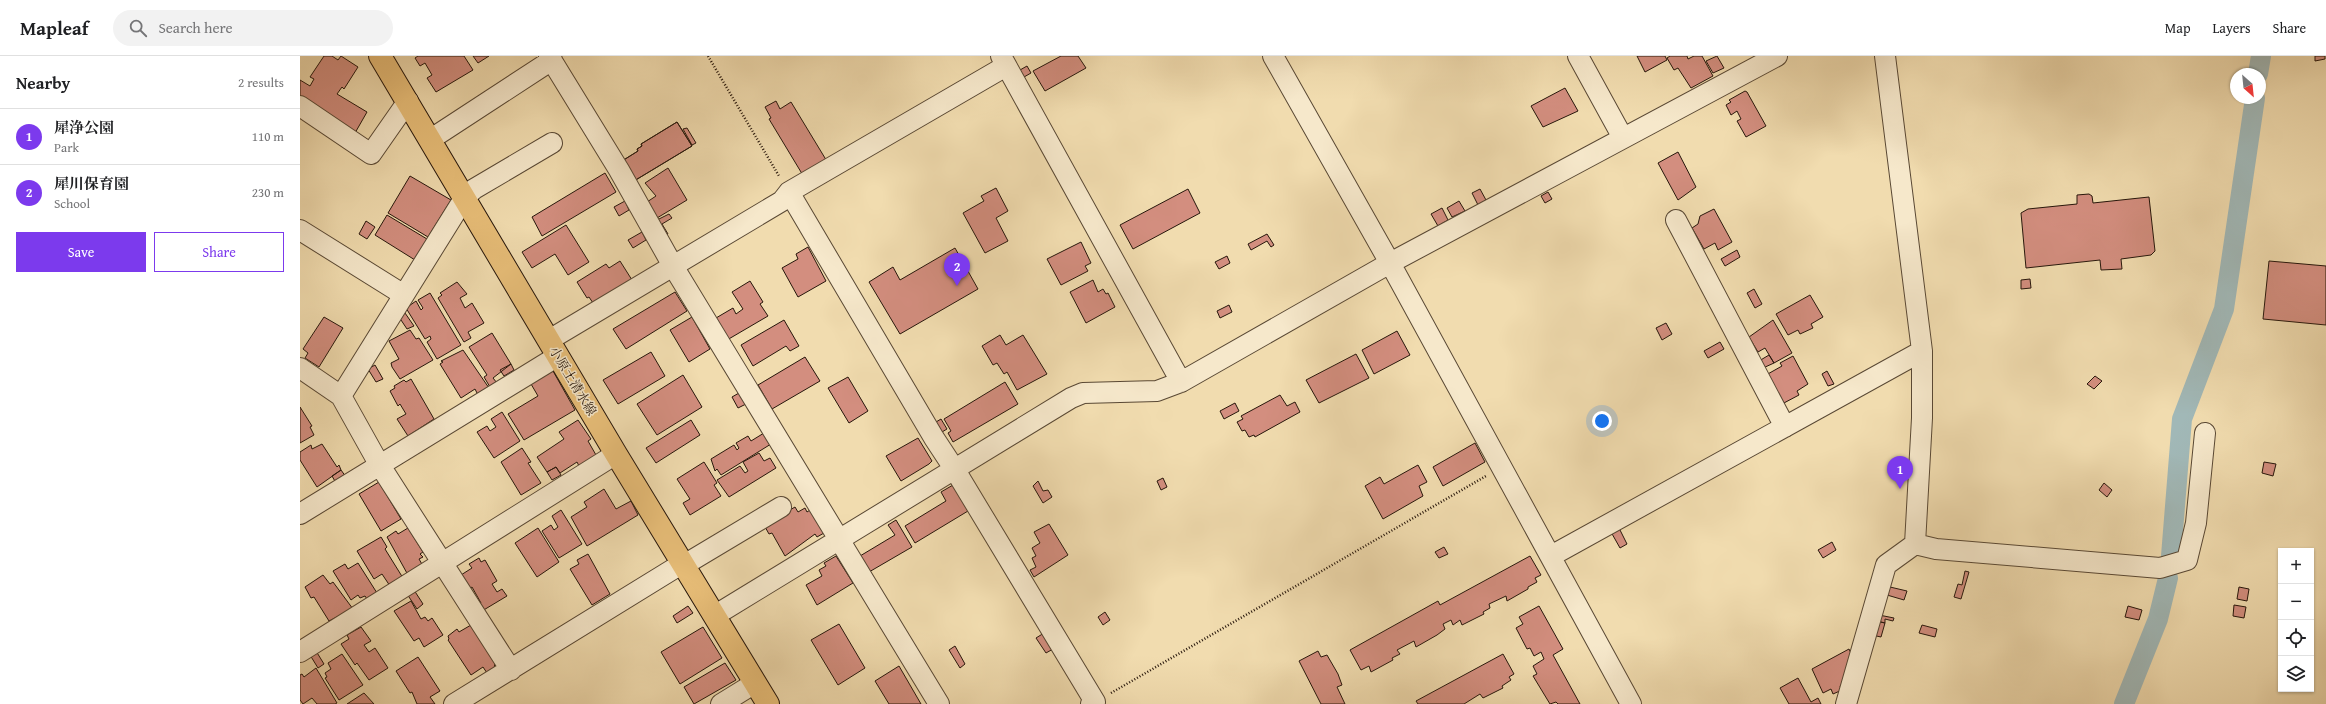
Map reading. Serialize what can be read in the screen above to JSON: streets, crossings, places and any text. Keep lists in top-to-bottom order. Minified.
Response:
{"streets":{"main road":["小原土清水線"]},"north":"bottom right","page":{"header":"Mapleaf","search":"Search here","nav":["Map","Layers","Share"],"heading":["Nearby","2 results"],"list":[{"mark":"1","name":"犀浄公園","note":"Park","value":"110 m"},{"mark":"2","name":"犀川保育園","note":"School","value":"230 m"}],"buttons":["Save","Share"],"pins":["2","1"],"map_buttons":["+","−"]}}
